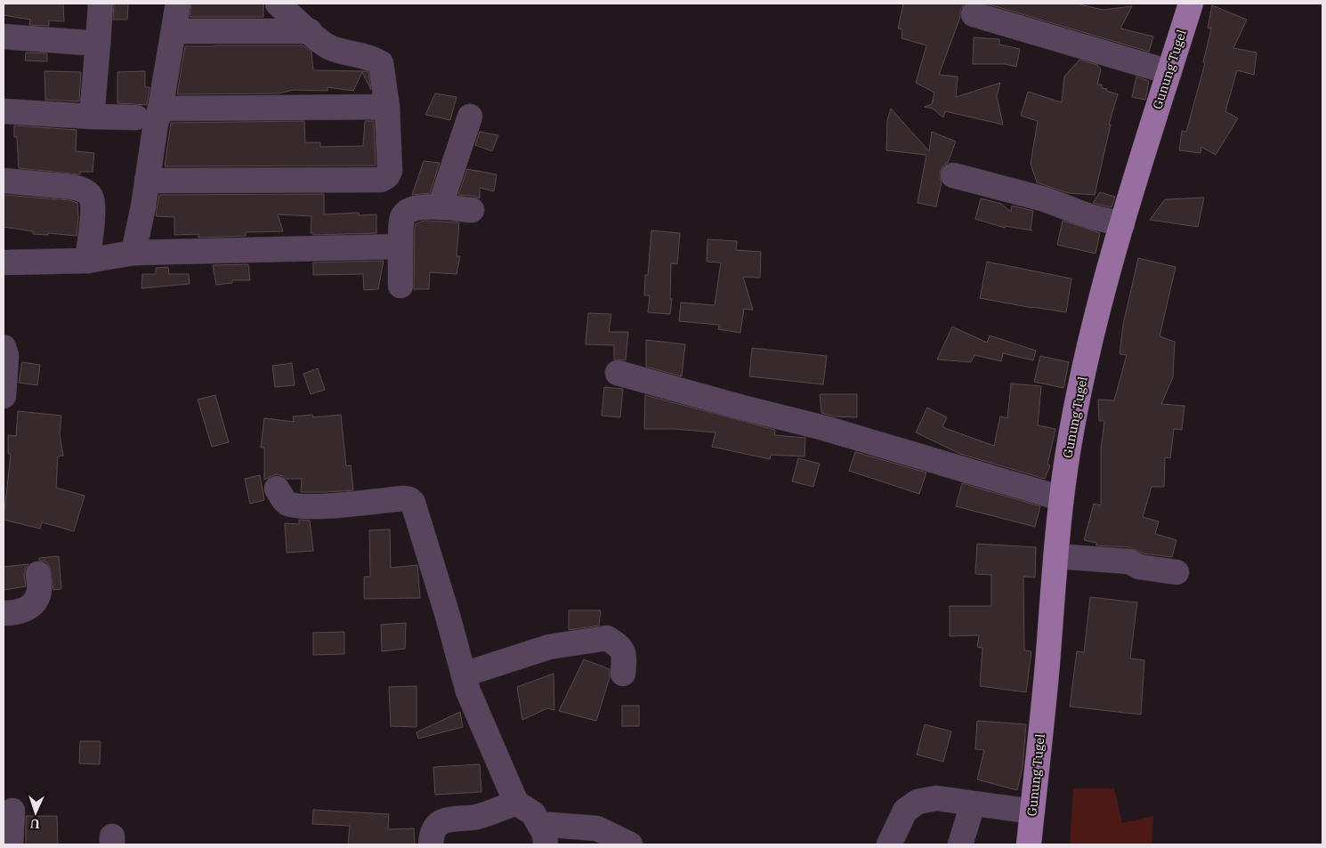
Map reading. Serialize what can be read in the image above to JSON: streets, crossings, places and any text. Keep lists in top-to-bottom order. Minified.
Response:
{"streets":{"main road":["Gunung Tugel"]},"north":"bottom"}
